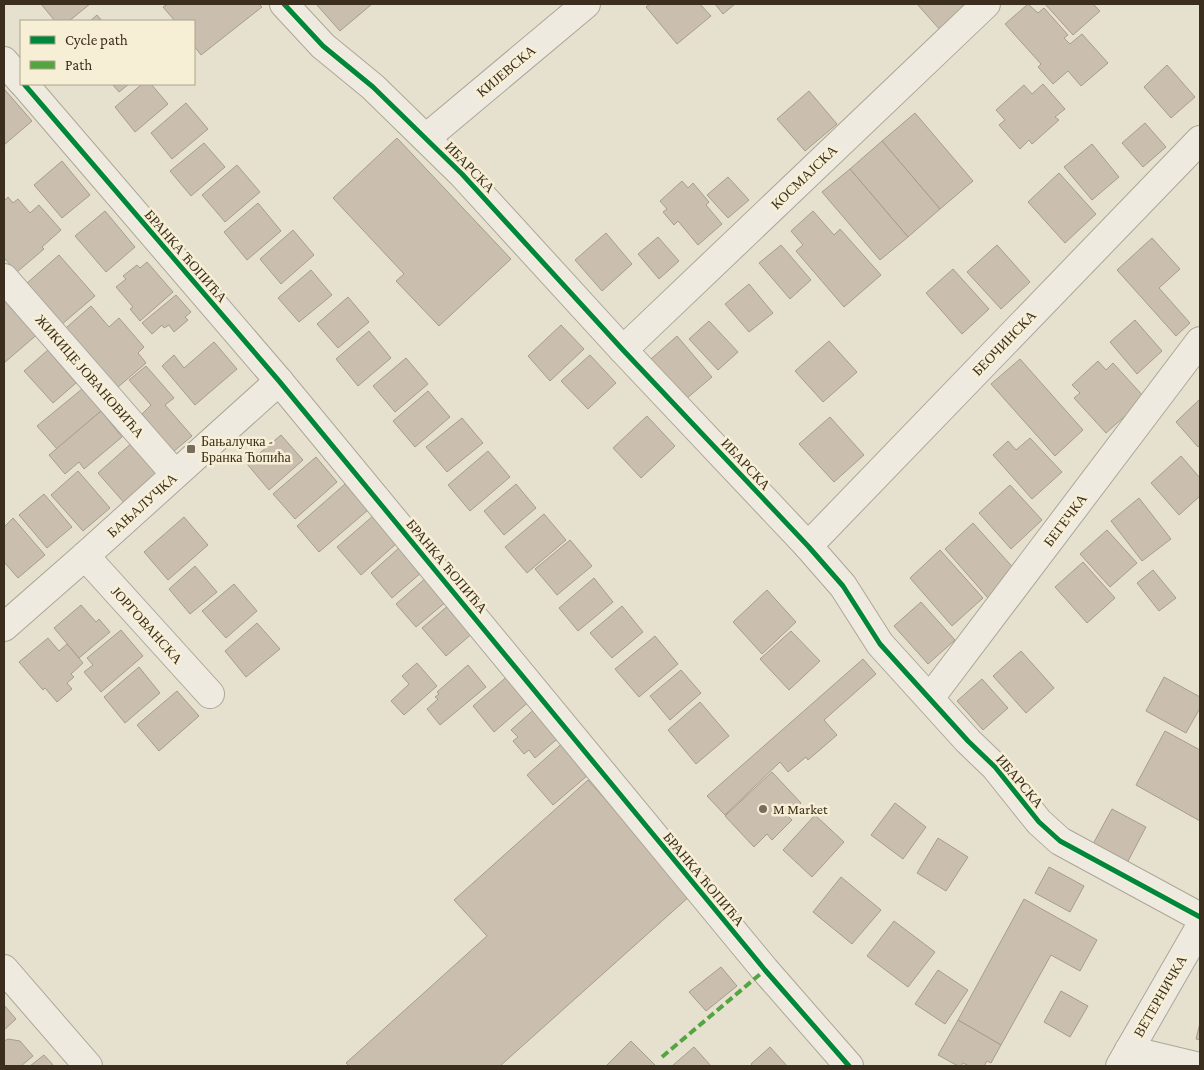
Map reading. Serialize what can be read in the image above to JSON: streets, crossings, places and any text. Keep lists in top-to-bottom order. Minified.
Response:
{"streets":{"street":["КИЈЕВСКА","ИБАРСКА","КОСМАЈСКА","БРАНКА ЋОПИЋА","БЕОЧИНСКА","ЖИКИЦЕ ЈОВАНОВИЋА","БАЊАЛУЧКА","БЕГЕЧКА","ЈОРГОВАНСКА","ВЕТЕРНИЧКА"]},"crossings":[["КИЈЕВСКА","ИБАРСКА"],["ИБАРСКА","КОСМАЈСКА"],["ИБАРСКА","БЕОЧИНСКА"],["ИБАРСКА","БЕГЕЧКА"],["БРАНКА ЋОПИЋА","БАЊАЛУЧКА"],["ЖИКИЦЕ ЈОВАНОВИЋА","БАЊАЛУЧКА"],["БАЊАЛУЧКА","ЈОРГОВАНСКА"]],"places":{"transit":["Бањалучка - Бранка Ћопића"],"other":["M Market"]},"legend":["Cycle path","Path"]}
